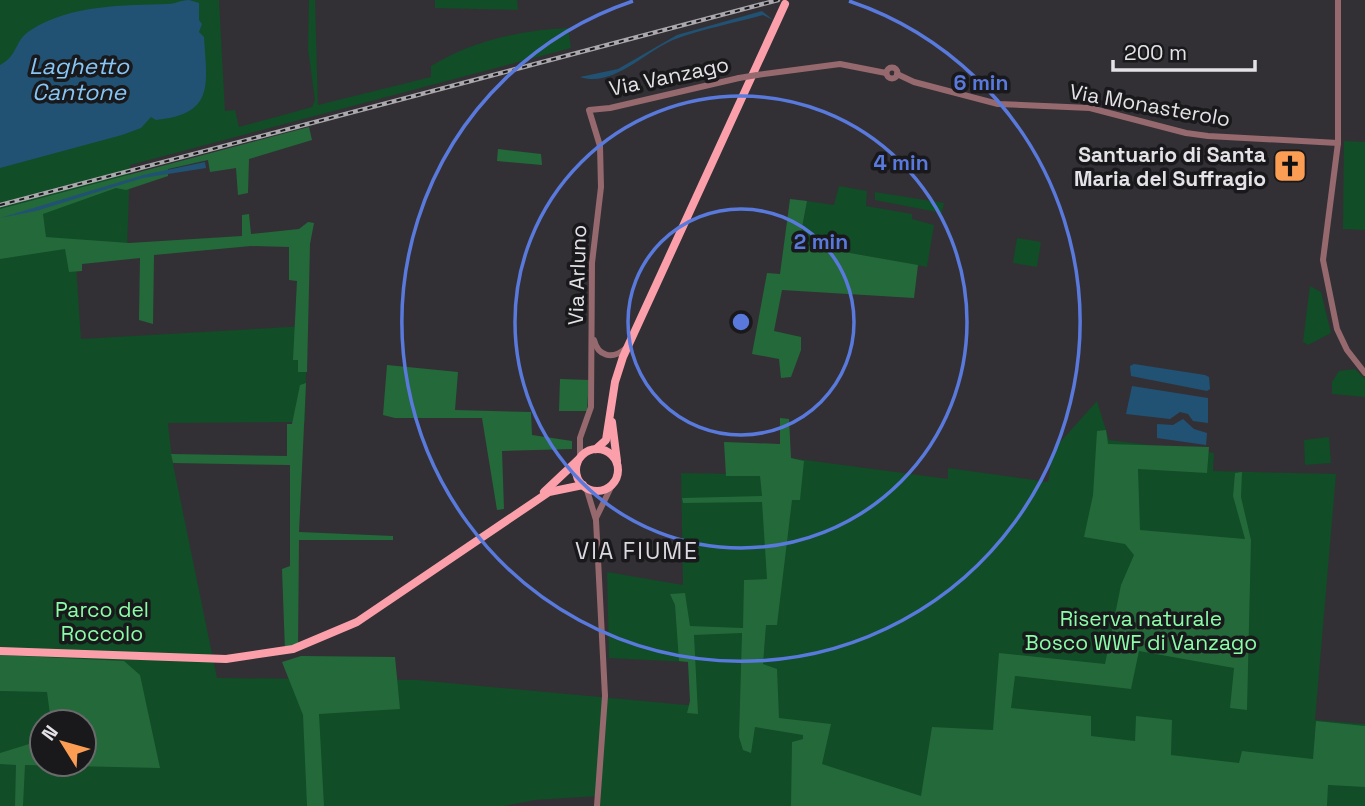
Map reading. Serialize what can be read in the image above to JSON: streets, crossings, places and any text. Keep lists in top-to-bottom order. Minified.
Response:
{"streets":{"street":["Via Vanzago","Via Monasterolo","Via Arluno"]},"crossings":[["Via Vanzago","Via Monasterolo"],["Via Vanzago","Via Arluno"]],"districts":["VIA FIUME"],"water":["Laghetto Cantone"],"parks":["Parco del Roccolo","Riserva naturale Bosco WWF di Vanzago"],"places":{"church":["Santuario di Santa Maria del Suffragio"]},"scale_bar":"200 m","north":"top left","rings":["6 min","4 min","2 min"]}
